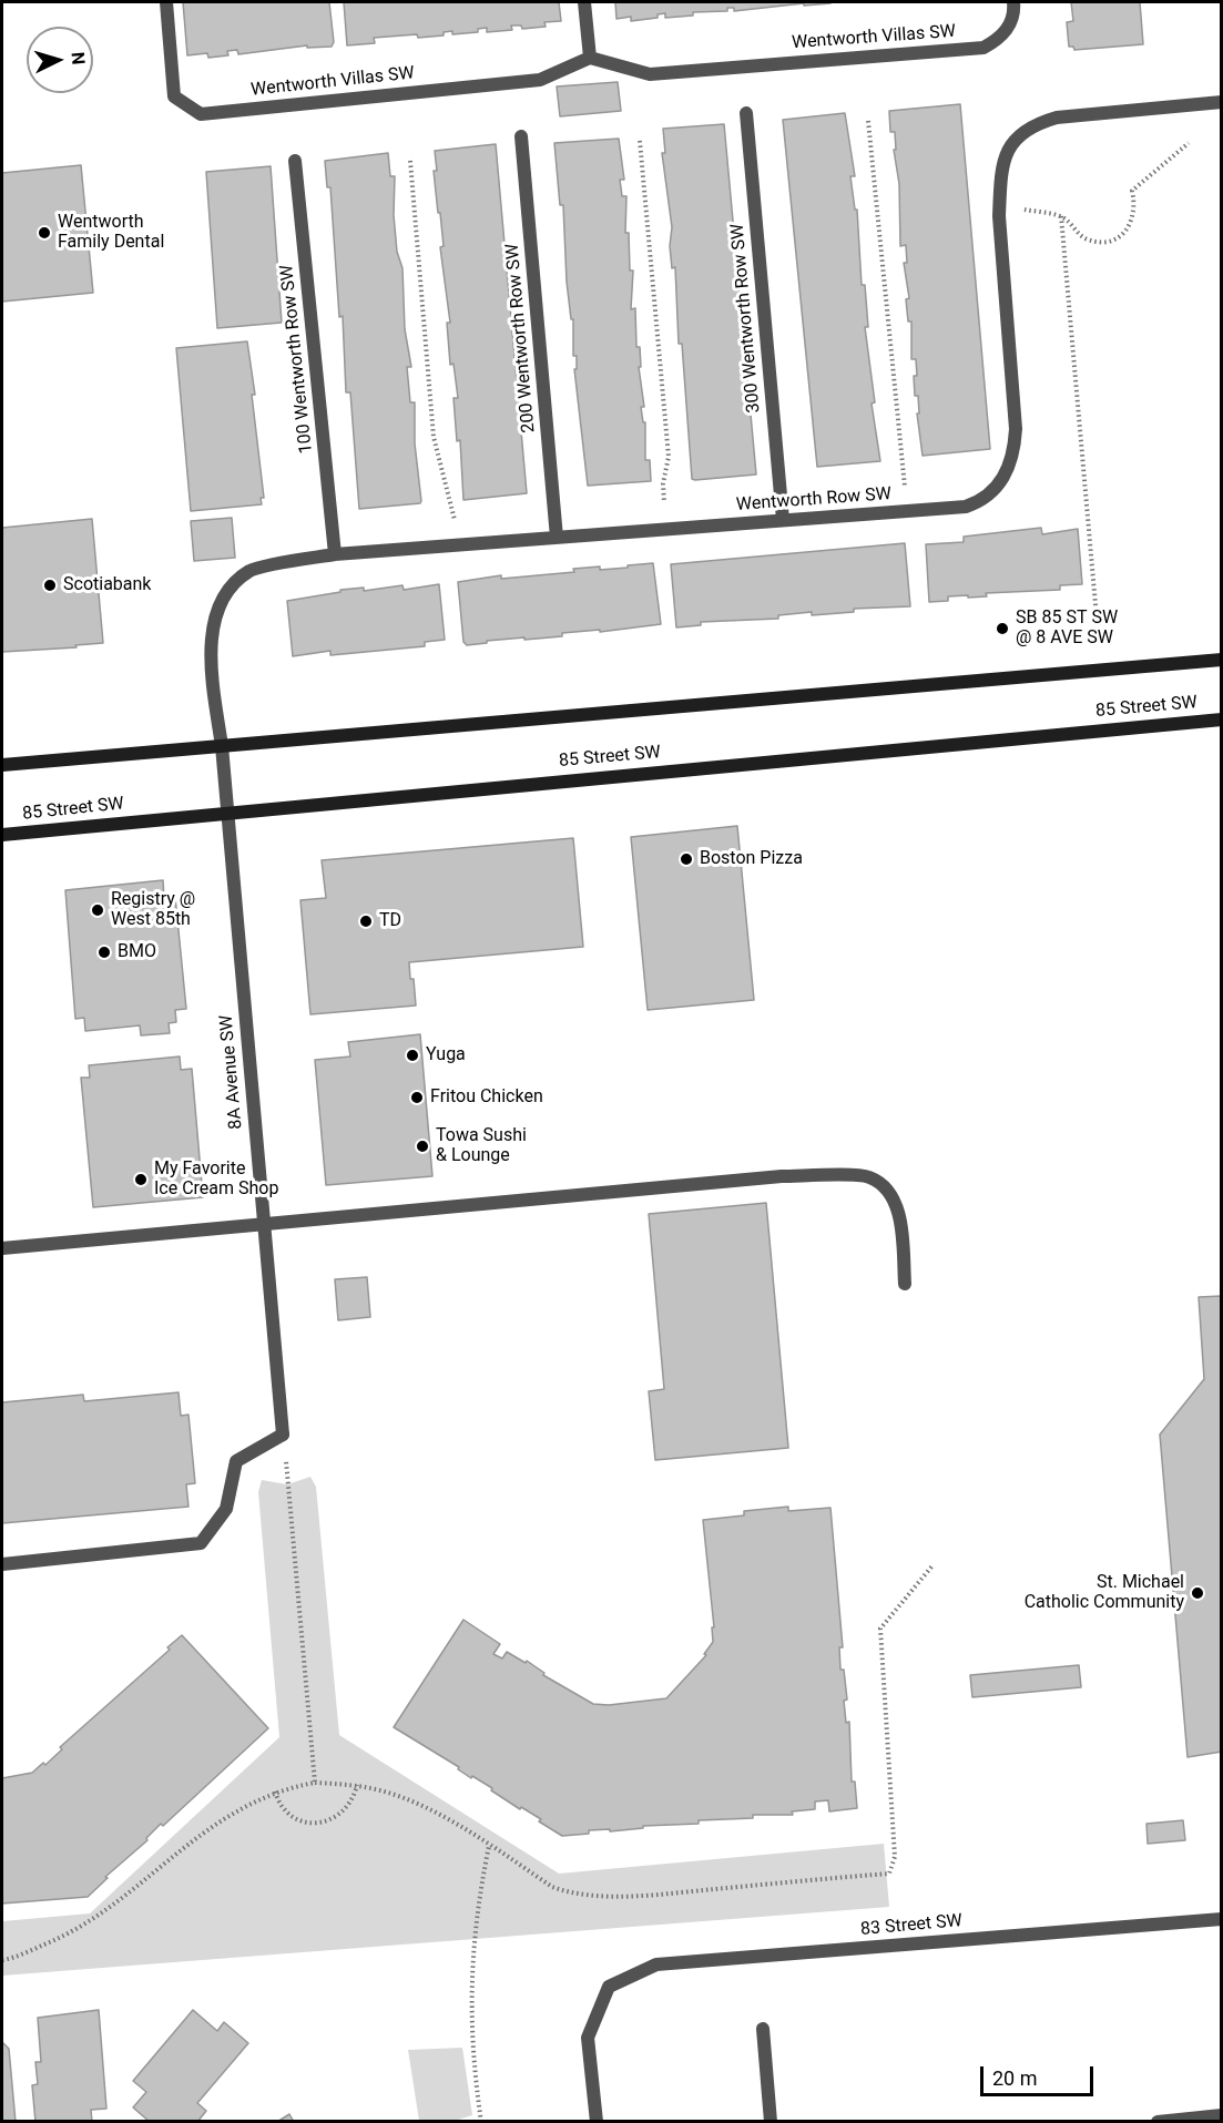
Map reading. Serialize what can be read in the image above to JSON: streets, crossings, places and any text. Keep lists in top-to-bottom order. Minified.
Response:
{"streets":{"main road":["85 Street SW"],"street":["Wentworth Villas SW","300 Wentworth Row SW","200 Wentworth Row SW","100 Wentworth Row SW","Wentworth Row SW","8A Avenue SW","83 Street SW"]},"crossings":[["300 Wentworth Row SW","Wentworth Row SW"],["200 Wentworth Row SW","Wentworth Row SW"],["100 Wentworth Row SW","Wentworth Row SW"],["Wentworth Row SW","8A Avenue SW"],["85 Street SW","8A Avenue SW"]],"places":["Wentworth Family Dental","Scotiabank","SB 85 ST SW @ 8 AVE SW","Boston Pizza","Registry @ West 85th","TD","BMO","Yuga","Fritou Chicken","Towa Sushi & Lounge","My Favorite Ice Cream Shop","St. Michael Catholic Community"],"scale_bar":"20 m","north":"right"}
